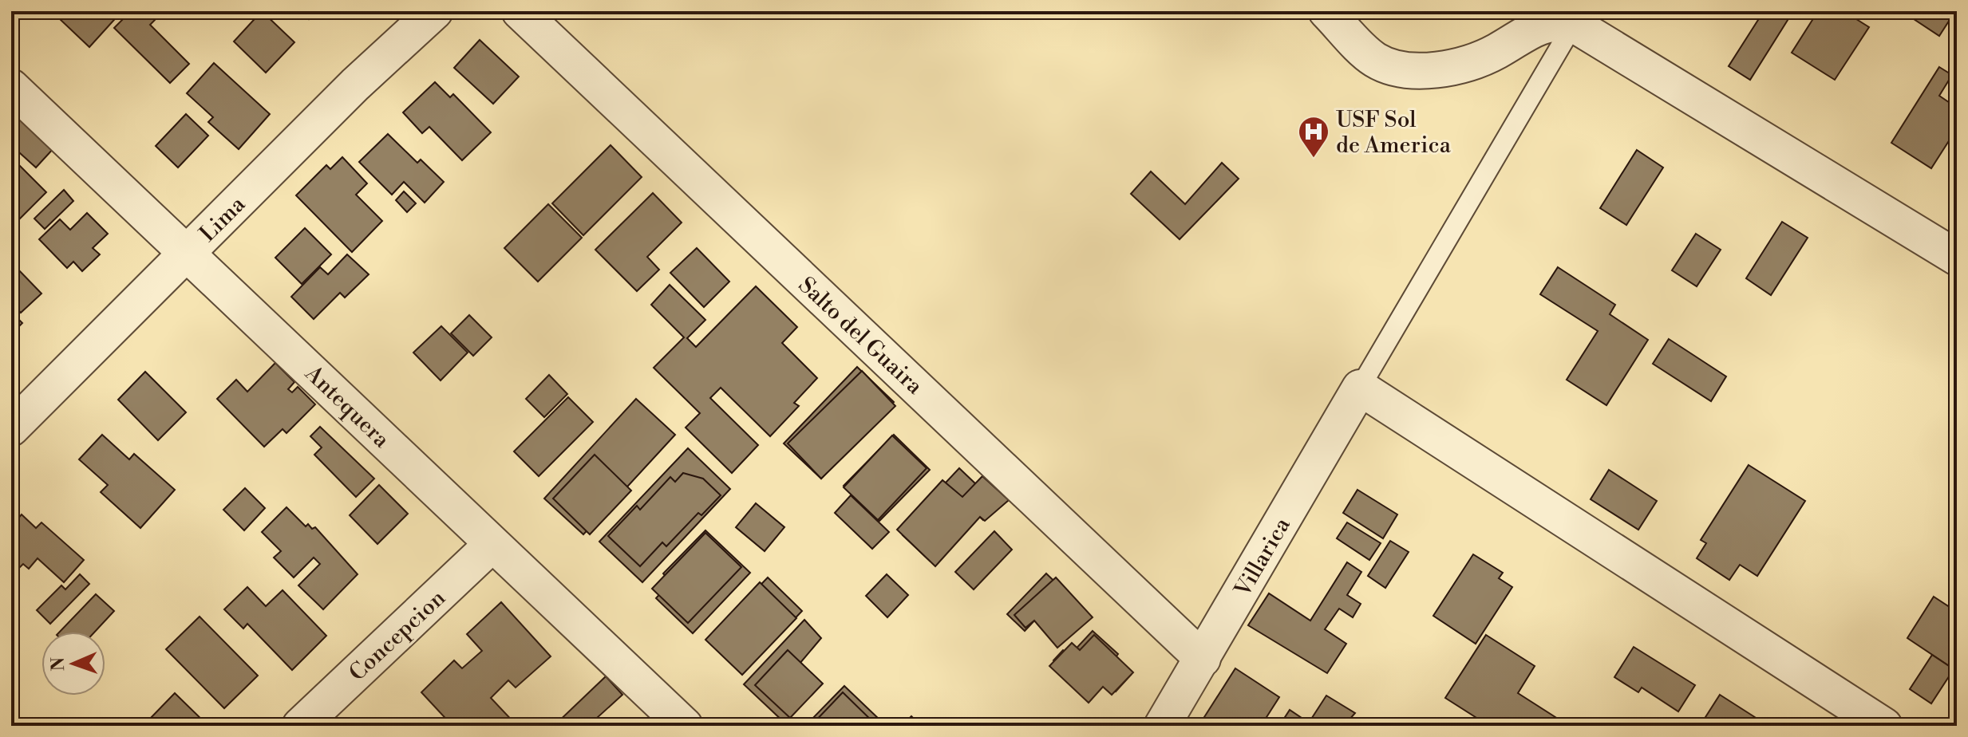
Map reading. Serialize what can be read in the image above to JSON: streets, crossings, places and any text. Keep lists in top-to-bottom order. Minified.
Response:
{"streets":{"street":["Lima","Salto del Guaira","Antequera","Villarica","Concepcion"]},"crossings":[["Lima","Antequera"],["Salto del Guaira","Villarica"],["Antequera","Concepcion"]],"places":{"hospital":["USF Sol de America"]},"north":"left"}
